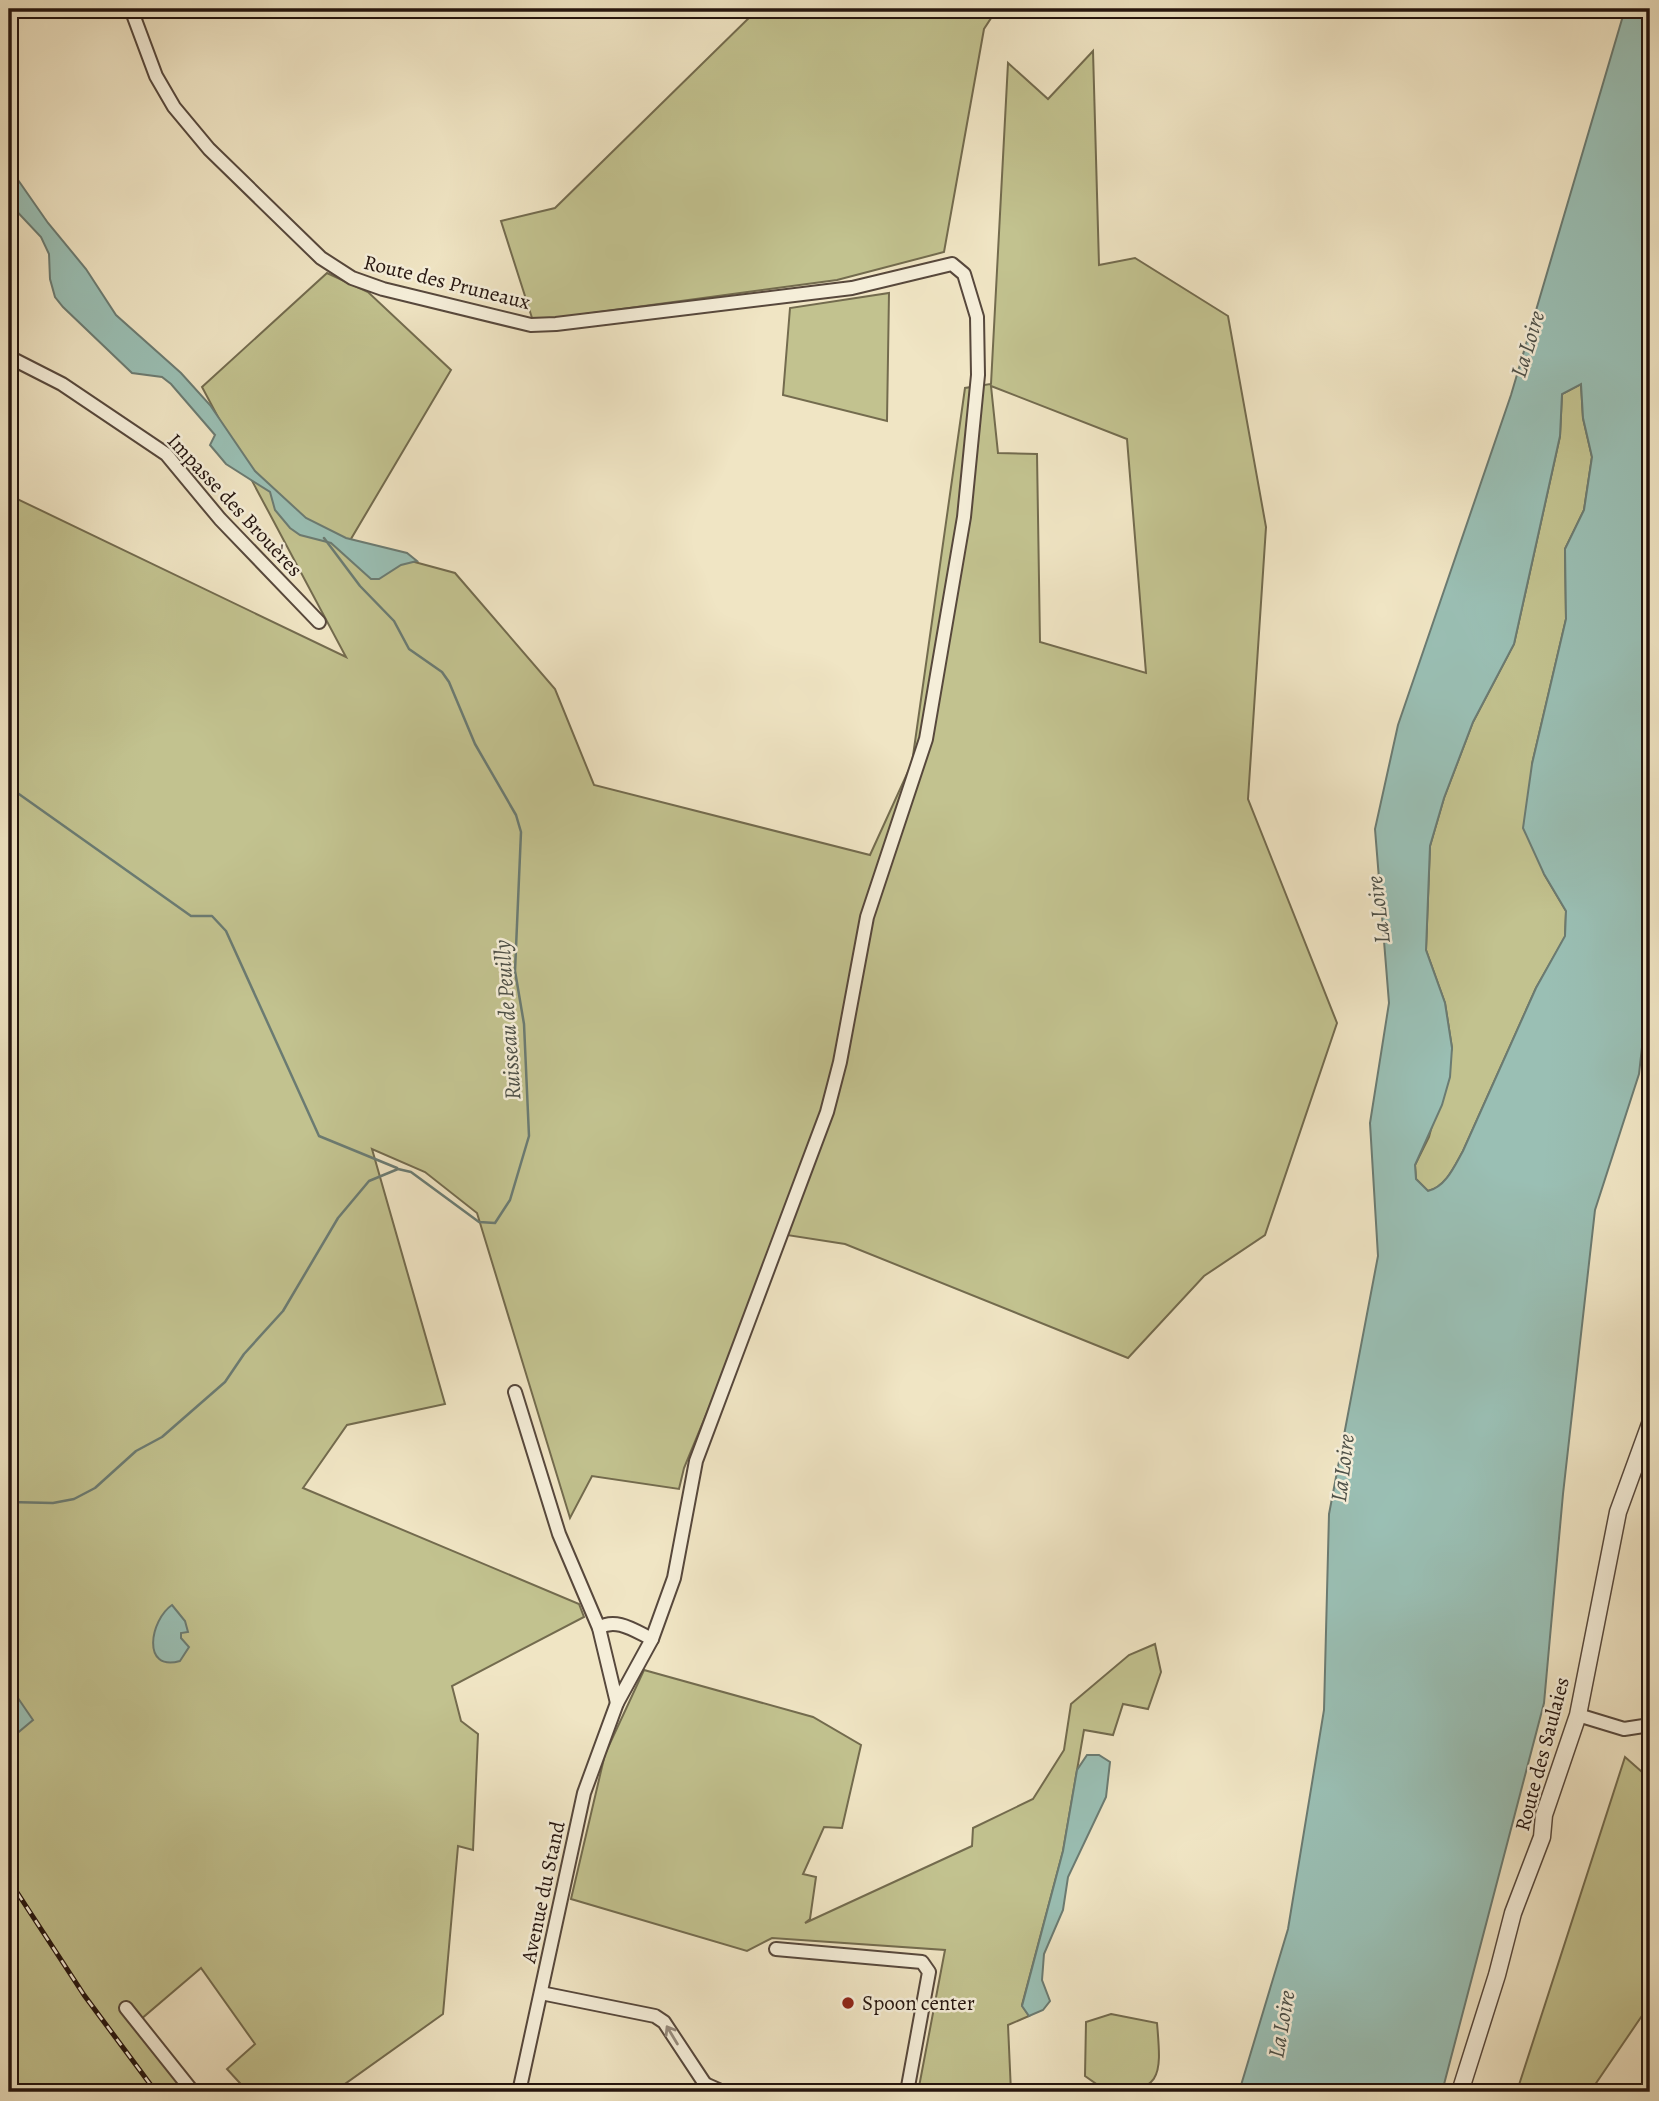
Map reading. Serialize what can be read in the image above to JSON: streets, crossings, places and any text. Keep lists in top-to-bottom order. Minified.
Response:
{"streets":{"street":["Route des Pruneaux","Impasse des Brouères","Route des Saulaies","Avenue du Stand"]},"crossings":[["Route des Pruneaux","Avenue du Stand"]],"water":["La Loire","Ruisseau de Peuilly"],"places":["Spoon center"]}
